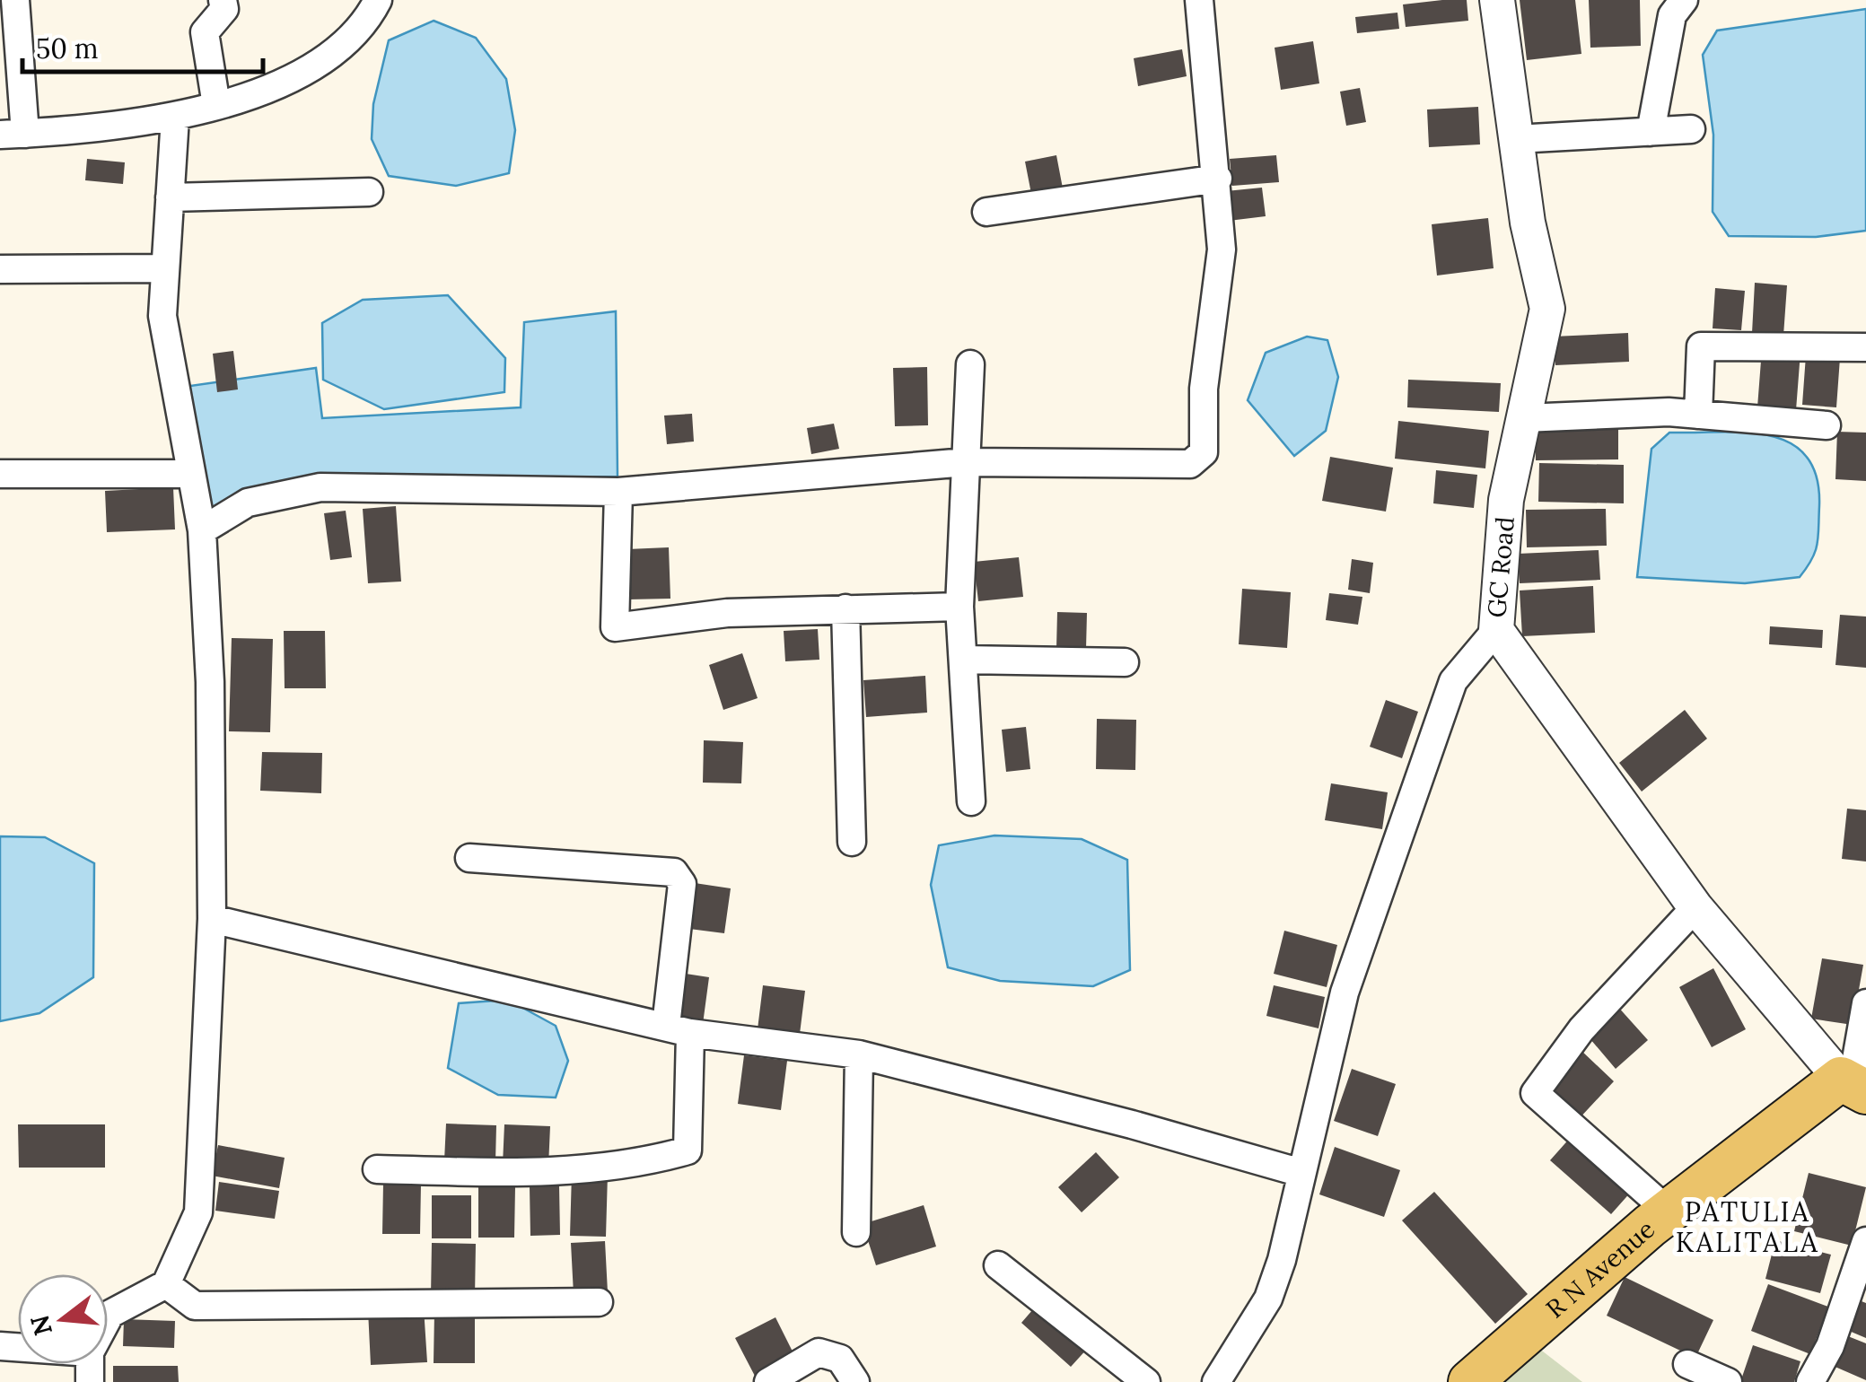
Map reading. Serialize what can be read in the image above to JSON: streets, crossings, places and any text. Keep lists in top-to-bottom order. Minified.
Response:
{"streets":{"main road":["R N Avenue"],"street":["GC Road"]},"crossings":[["GC Road","R N Avenue"]],"districts":["PATULIA KALITALA"],"scale_bar":"50 m","north":"left"}
